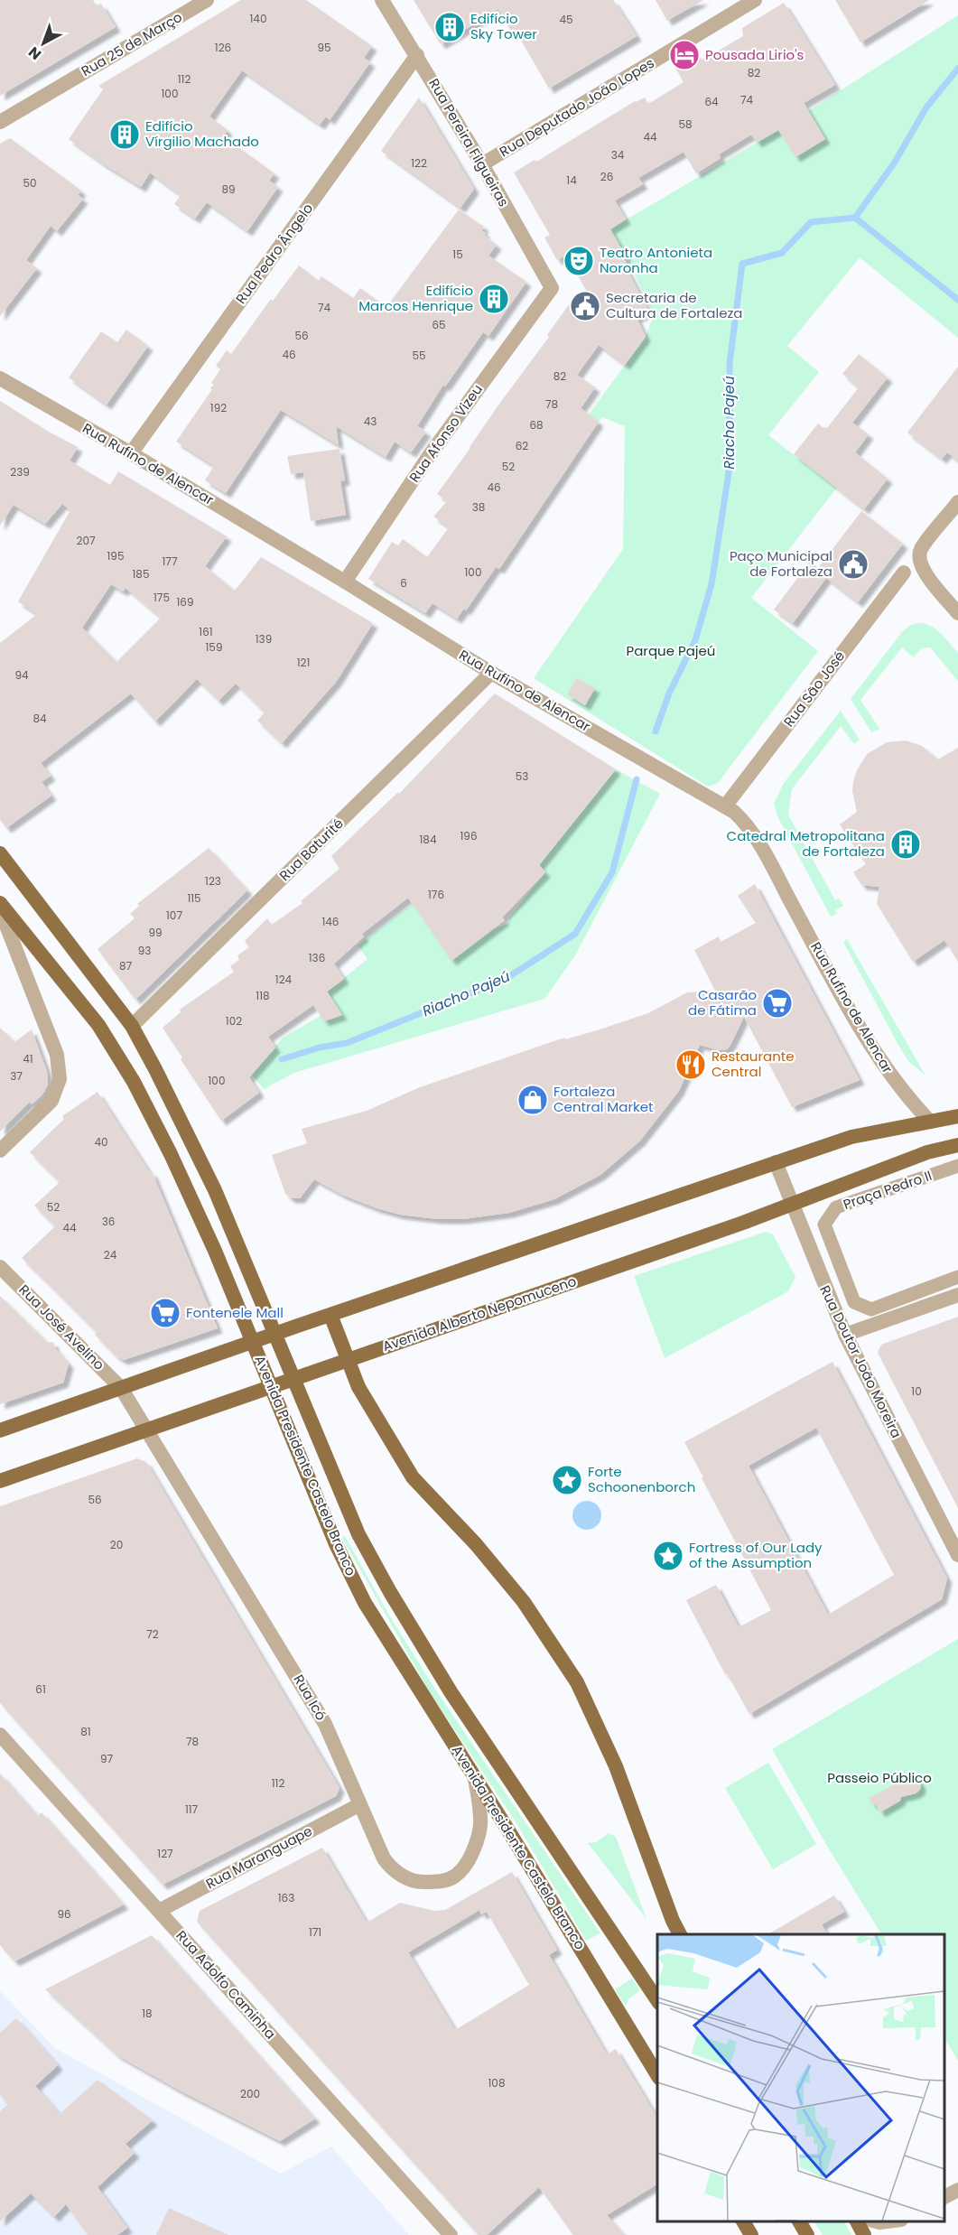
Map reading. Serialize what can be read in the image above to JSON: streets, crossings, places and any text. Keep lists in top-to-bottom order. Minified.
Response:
{"streets":{"main road":["Avenida Alberto Nepomuceno","Avenida Presidente Castelo Branco"],"street":["Rua 25 de Março","Rua Deputado João Lopes","Rua Pereira Filgueiras","Rua Pedro Ângelo","Rua Afonso Vizeu","Rua Rufino de Alencar","Rua São José","Rua Baturité","Praça Pedro II","Rua José Avelino","Rua Doutor João Moreira","Rua Icó","Rua Maranguape","Rua Adolfo Caminha"]},"crossings":[["Rua Deputado João Lopes","Rua Pereira Filgueiras"],["Rua Pereira Filgueiras","Rua Pedro Ângelo"],["Rua Pereira Filgueiras","Rua Afonso Vizeu"],["Rua Pedro Ângelo","Rua Rufino de Alencar"],["Rua Afonso Vizeu","Rua Rufino de Alencar"],["Rua Rufino de Alencar","Rua São José"],["Rua Rufino de Alencar","Rua Baturité"],["Rua Baturité","Avenida Presidente Castelo Branco"],["Avenida Alberto Nepomuceno","Rua Doutor João Moreira"],["Avenida Alberto Nepomuceno","Rua Icó"],["Rua José Avelino","Rua Icó"],["Avenida Presidente Castelo Branco","Rua Icó"],["Rua Icó","Rua Maranguape"],["Rua Maranguape","Rua Adolfo Caminha"]],"water":["Riacho Pajeú"],"parks":["Parque Pajeú","Passeio Público"],"places":{"building":["Edifício Sky Tower","Edifício Vírgilio Machado","Edifício Marcos Henrique","Catedral Metropolitana de Fortaleza"],"hotel":["Pousada Lirio's"],"theatre":["Teatro Antonieta Noronha"],"public building":["Secretaria de Cultura de Fortaleza","Paço Municipal de Fortaleza"],"supermarket":["Casarão de Fátima","Fontenele Mall"],"restaurant":["Restaurante Central"],"shop":["Fortaleza Central Market"],"place":["Forte Schoonenborch","Fortress of Our Lady of the Assumption"]},"house_numbers":["140","45","126","95","82","112","100","74","64","58","44","34","122","26","14","50","89","15","74","65","56","46","55","82","78","192","43","68","62","52","239","46","38","207","195","177","100","185","6","175","169","161","139","159","121","94","84","53","196","184","123","176","115","107","146","99","93","136","87","124","118","102","41","37","100","40","52","36","44","24","10","56","20","72","61","81","78","97","112","117","127","163","96","171","18","108","200"],"north":"bottom left"}
